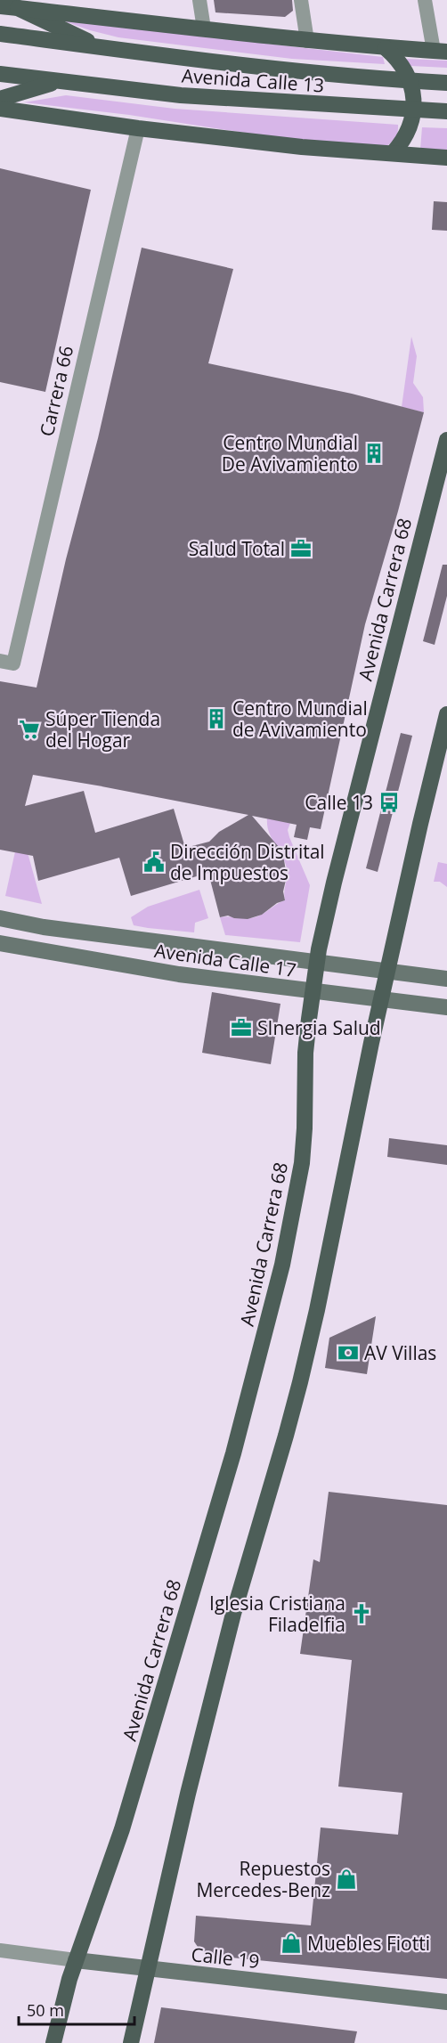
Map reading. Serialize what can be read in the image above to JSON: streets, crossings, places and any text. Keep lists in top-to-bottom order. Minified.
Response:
{"streets":{"main road":["Avenida Calle 13","Avenida Carrera 68"],"street":["Carrera 66","Avenida Calle 17","Calle 19"]},"crossings":[["Avenida Carrera 68","Avenida Calle 17"],["Avenida Carrera 68","Calle 19"]],"places":{"building":["Centro Mundial De Avivamiento","Centro Mundial de Avivamiento"],"office":["Salud Total","SInergia Salud"],"supermarket":["Súper Tienda del Hogar"],"bus stop":["Calle 13"],"public building":["Dirección Distrital de Impuestos"],"bank":["AV Villas"],"church":["Iglesia Cristiana Filadelfia"],"shop":["Repuestos Mercedes-Benz","Muebles Fiotti"]},"scale_bar":"50 m"}
